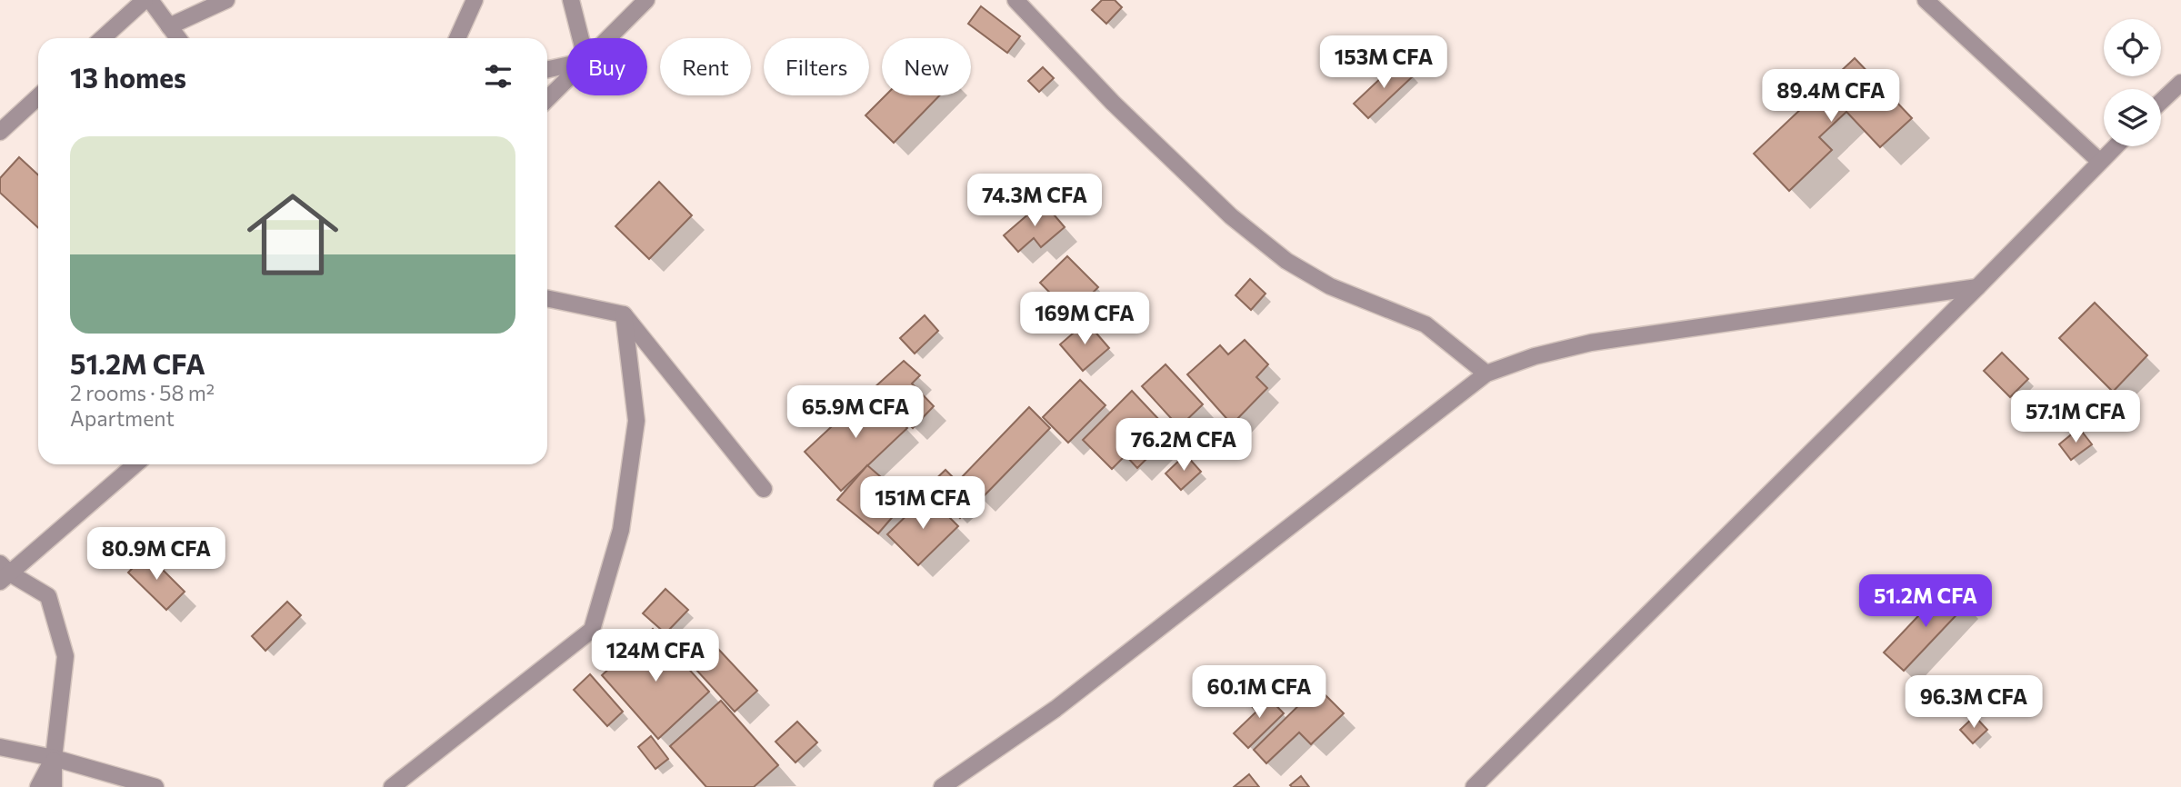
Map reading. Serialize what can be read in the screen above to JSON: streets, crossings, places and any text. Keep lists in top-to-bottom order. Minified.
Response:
{"page":{"price":["153M CFA","89.4M CFA","74.3M CFA","169M CFA","65.9M CFA","57.1M CFA","76.2M CFA","151M CFA","80.9M CFA","51.2M CFA","124M CFA","60.1M CFA","96.3M CFA"],"chip":["Buy","Rent","Filters","New"],"heading":"13 homes","list":[{"name":"51.2M CFA","note":"2 rooms · 58 m² · Apartment"}]}}
